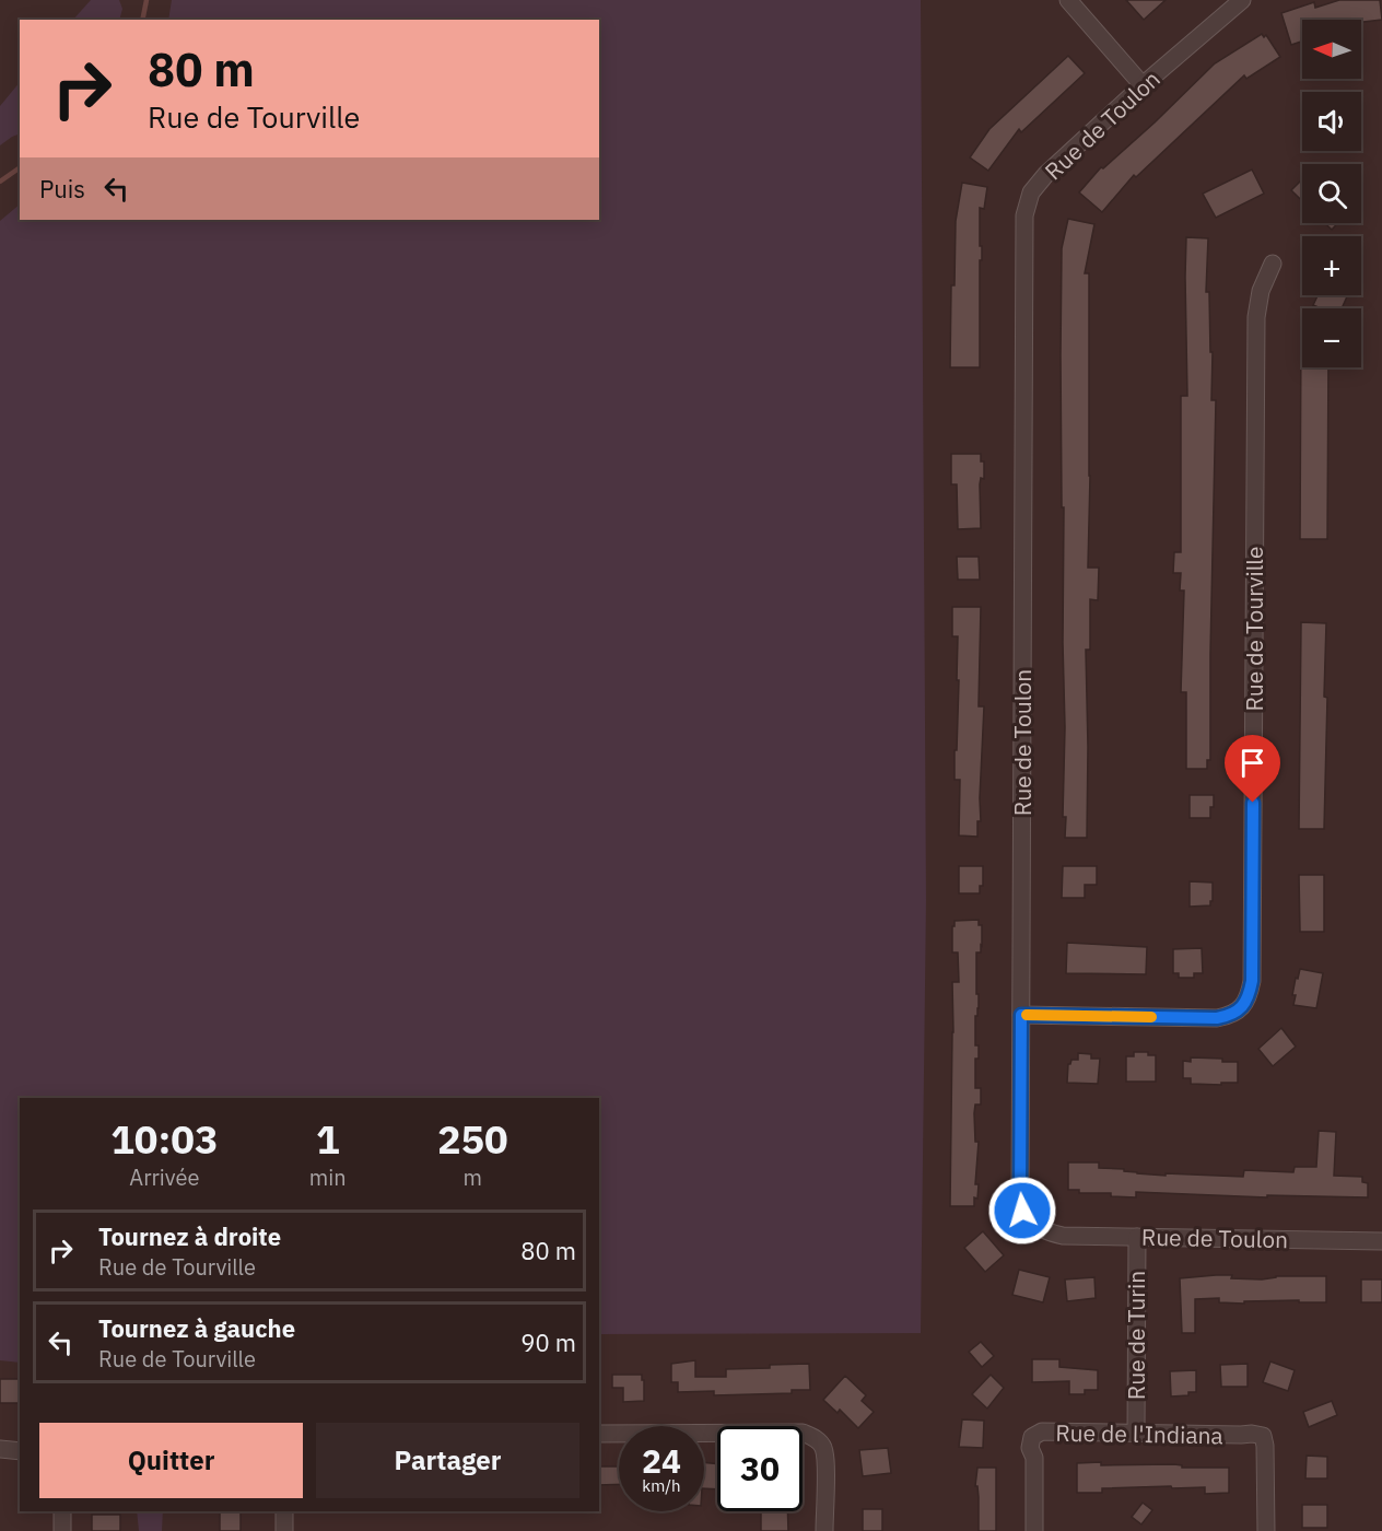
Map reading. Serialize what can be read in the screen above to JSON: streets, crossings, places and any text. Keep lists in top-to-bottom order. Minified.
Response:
{"streets":{"street":["Rue de Toulon","Rue de Tourville","Rue de Turin","Rue de l'Indiana"]},"crossings":[["Rue de Toulon","Rue de Tourville"],["Rue de Toulon","Rue de Turin"],["Rue de Turin","Rue de l'Indiana"]],"north":"left","page":{"map_buttons":["+","−"],"turn":["80 m","Rue de Tourville"],"then":"Puis","eta":["10:03","Arrivée","1","min","250","m"],"list":[{"name":"Tournez à droite","note":"Rue de Tourville","value":"80 m"},{"name":"Tournez à gauche","note":"Rue de Tourville","value":"90 m"}],"buttons":["Quitter","Partager"],"speed":"24 km/h","limit":"30"}}
